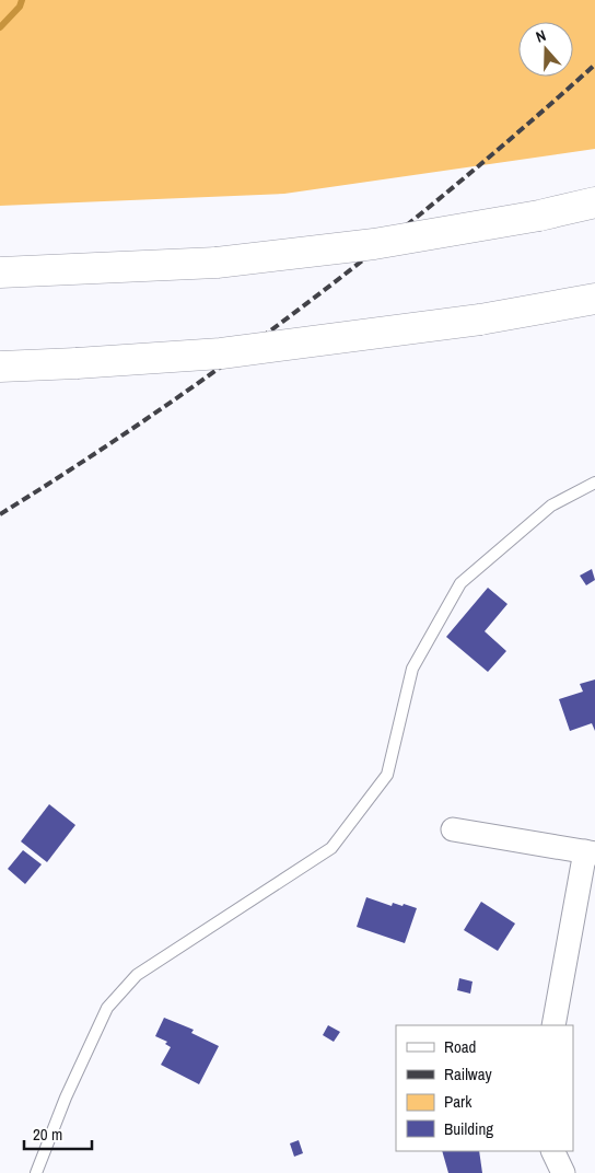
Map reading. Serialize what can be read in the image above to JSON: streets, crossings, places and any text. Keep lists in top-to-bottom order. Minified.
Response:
{"legend":["Road","Railway","Park","Building"],"scale_bar":"20 m","north":"top"}
